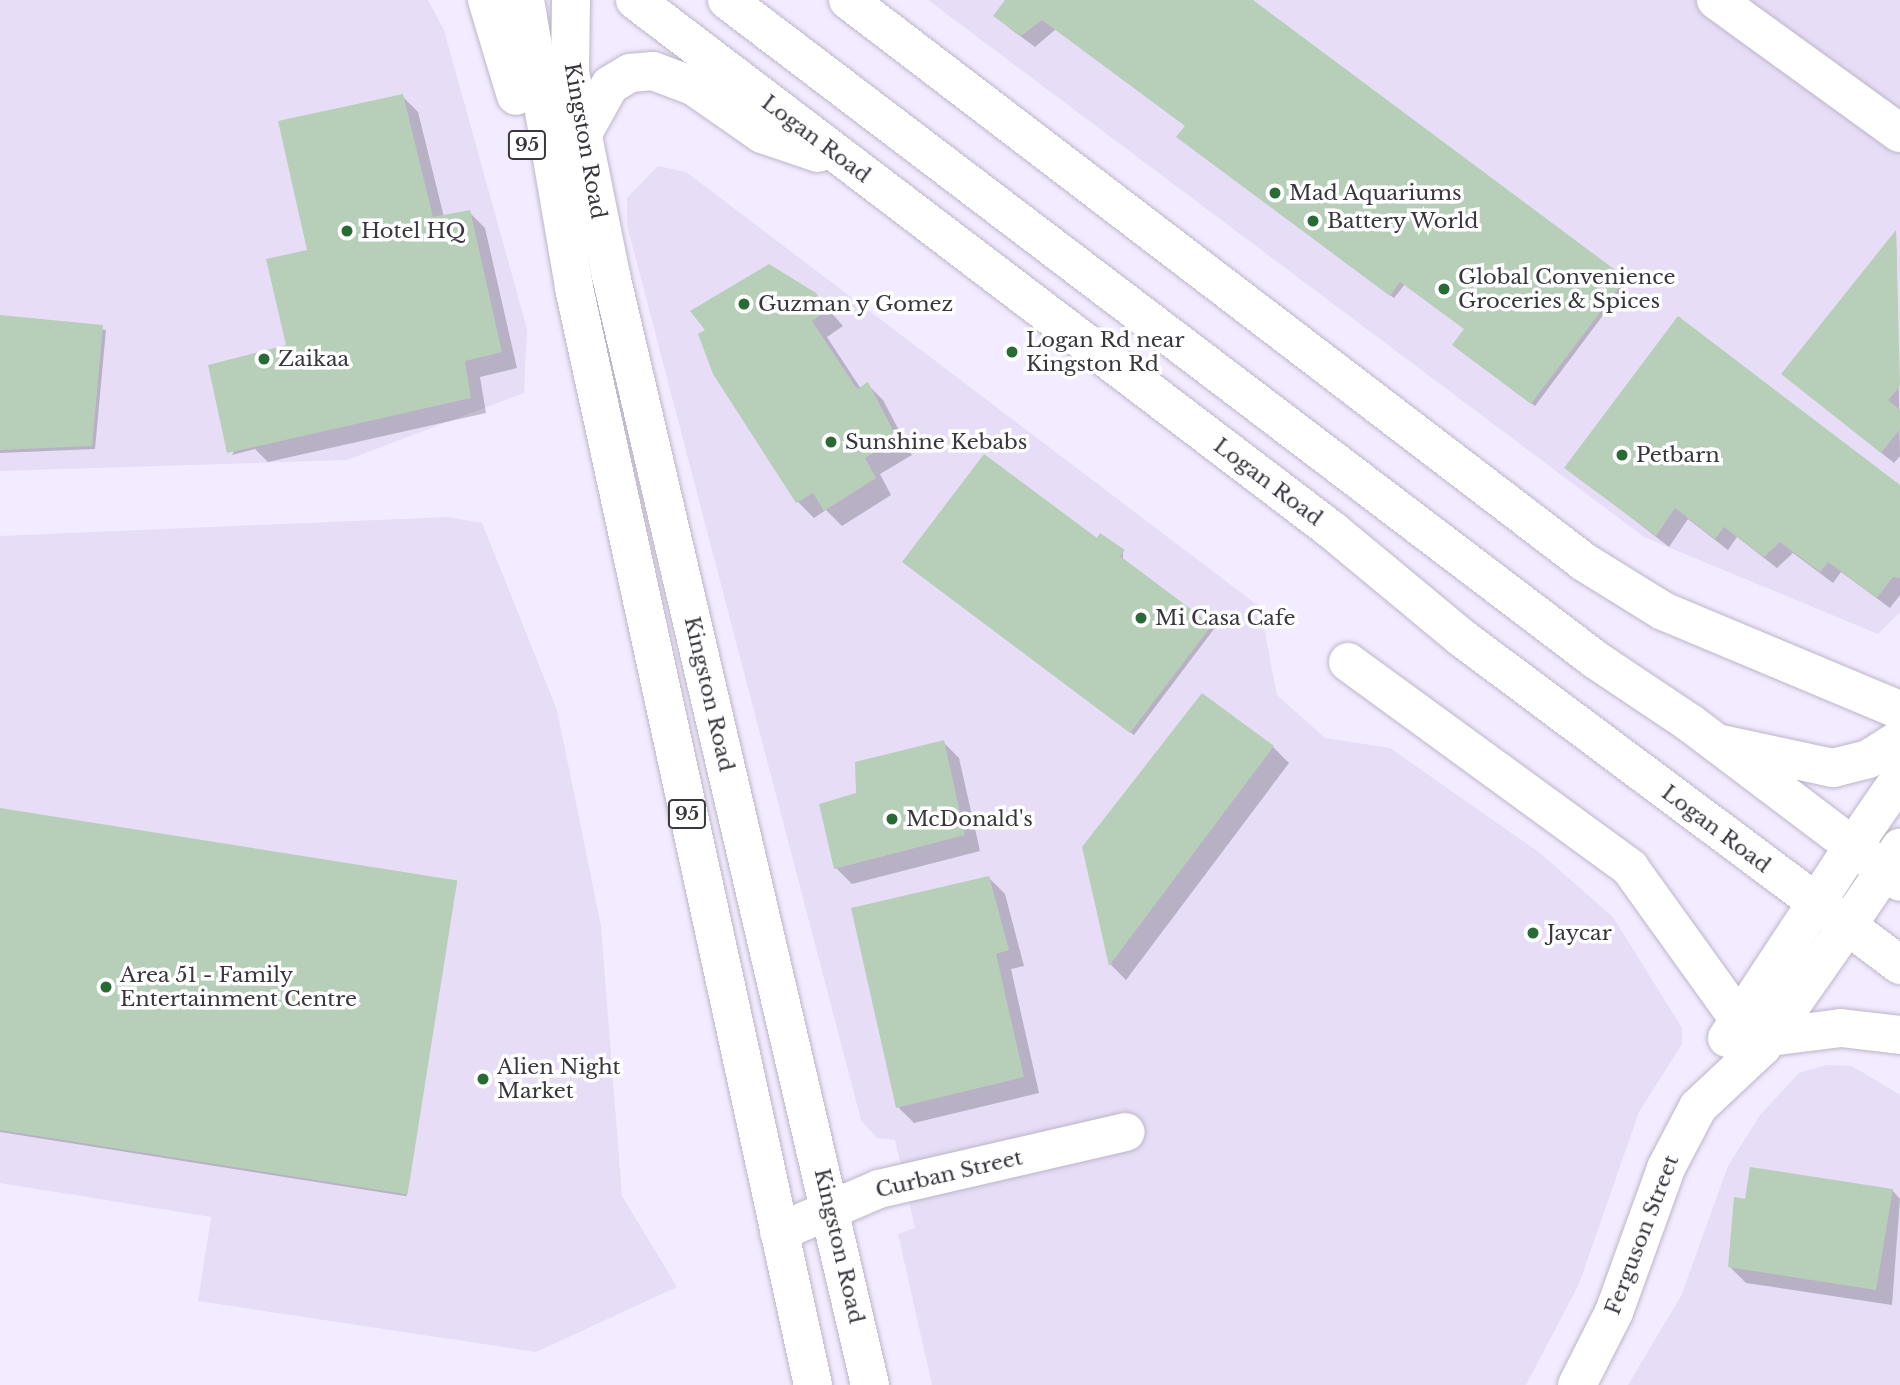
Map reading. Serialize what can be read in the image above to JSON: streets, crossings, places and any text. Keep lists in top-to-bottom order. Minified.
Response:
{"streets":{"main road":["Logan Road","Kingston Road","95","Curban Street","Ferguson Street"]},"crossings":[["Logan Road","Ferguson Street"],["Kingston Road","95"],["Kingston Road","Curban Street"]],"places":["Mad Aquariums","Battery World","Hotel HQ","Global Convenience Groceries & Spices","Guzman y Gomez","Logan Rd near Kingston Rd","Zaikaa","Sunshine Kebabs","Petbarn","Mi Casa Cafe","McDonald's","Jaycar","Area 51 - Family Entertainment Centre","Alien Night Market"]}
